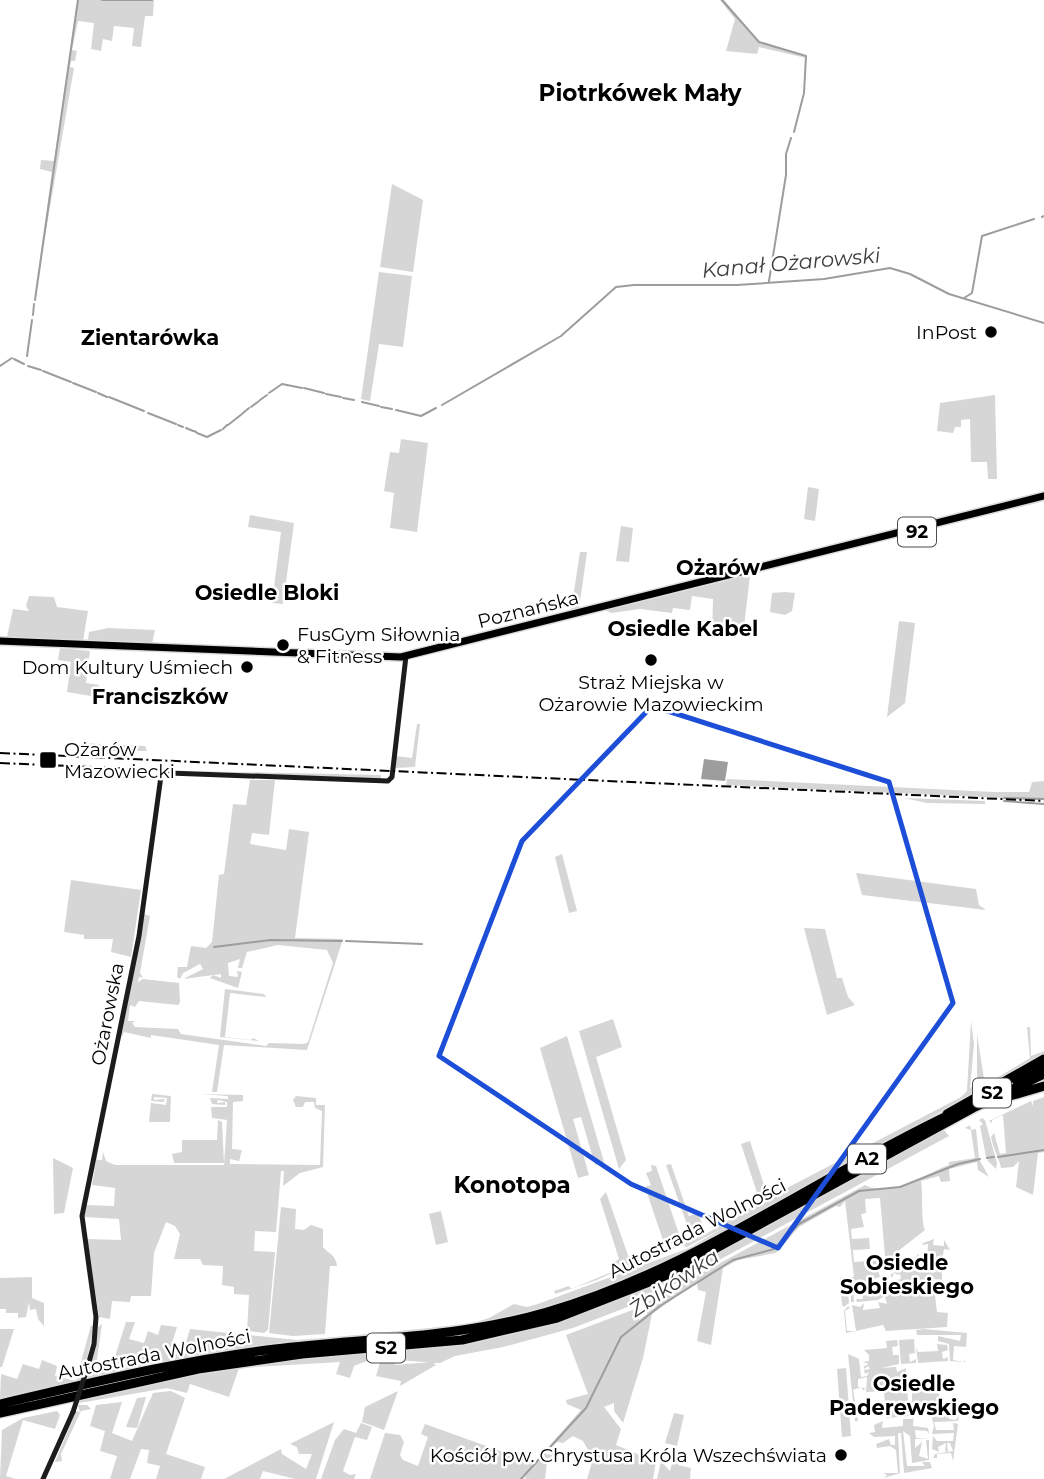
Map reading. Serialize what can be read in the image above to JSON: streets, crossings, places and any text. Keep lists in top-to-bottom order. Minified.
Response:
{"streets":{"highway":["S2","A2","Autostrada Wolności"],"main road":["92","Poznańska","Ożarowska"]},"crossings":[["Poznańska","Ożarowska"],["S2","Autostrada Wolności"]],"districts":["Piotrkówek Mały","Zientarówka","Ożarów","Osiedle Bloki","Osiedle Kabel","Franciszków","Konotopa","Osiedle Sobieskiego","Osiedle Paderewskiego"],"water":["Kanał Ożarowski","Żbikówka"],"places":{"other":["InPost","FusGym Siłownia & Fitness","Straż Miejska w Ożarowie Mazowieckim","Dom Kultury Uśmiech","Kościół pw. Chrystusa Króla Wszechświata"],"transit":["Ożarów Mazowiecki"]}}
